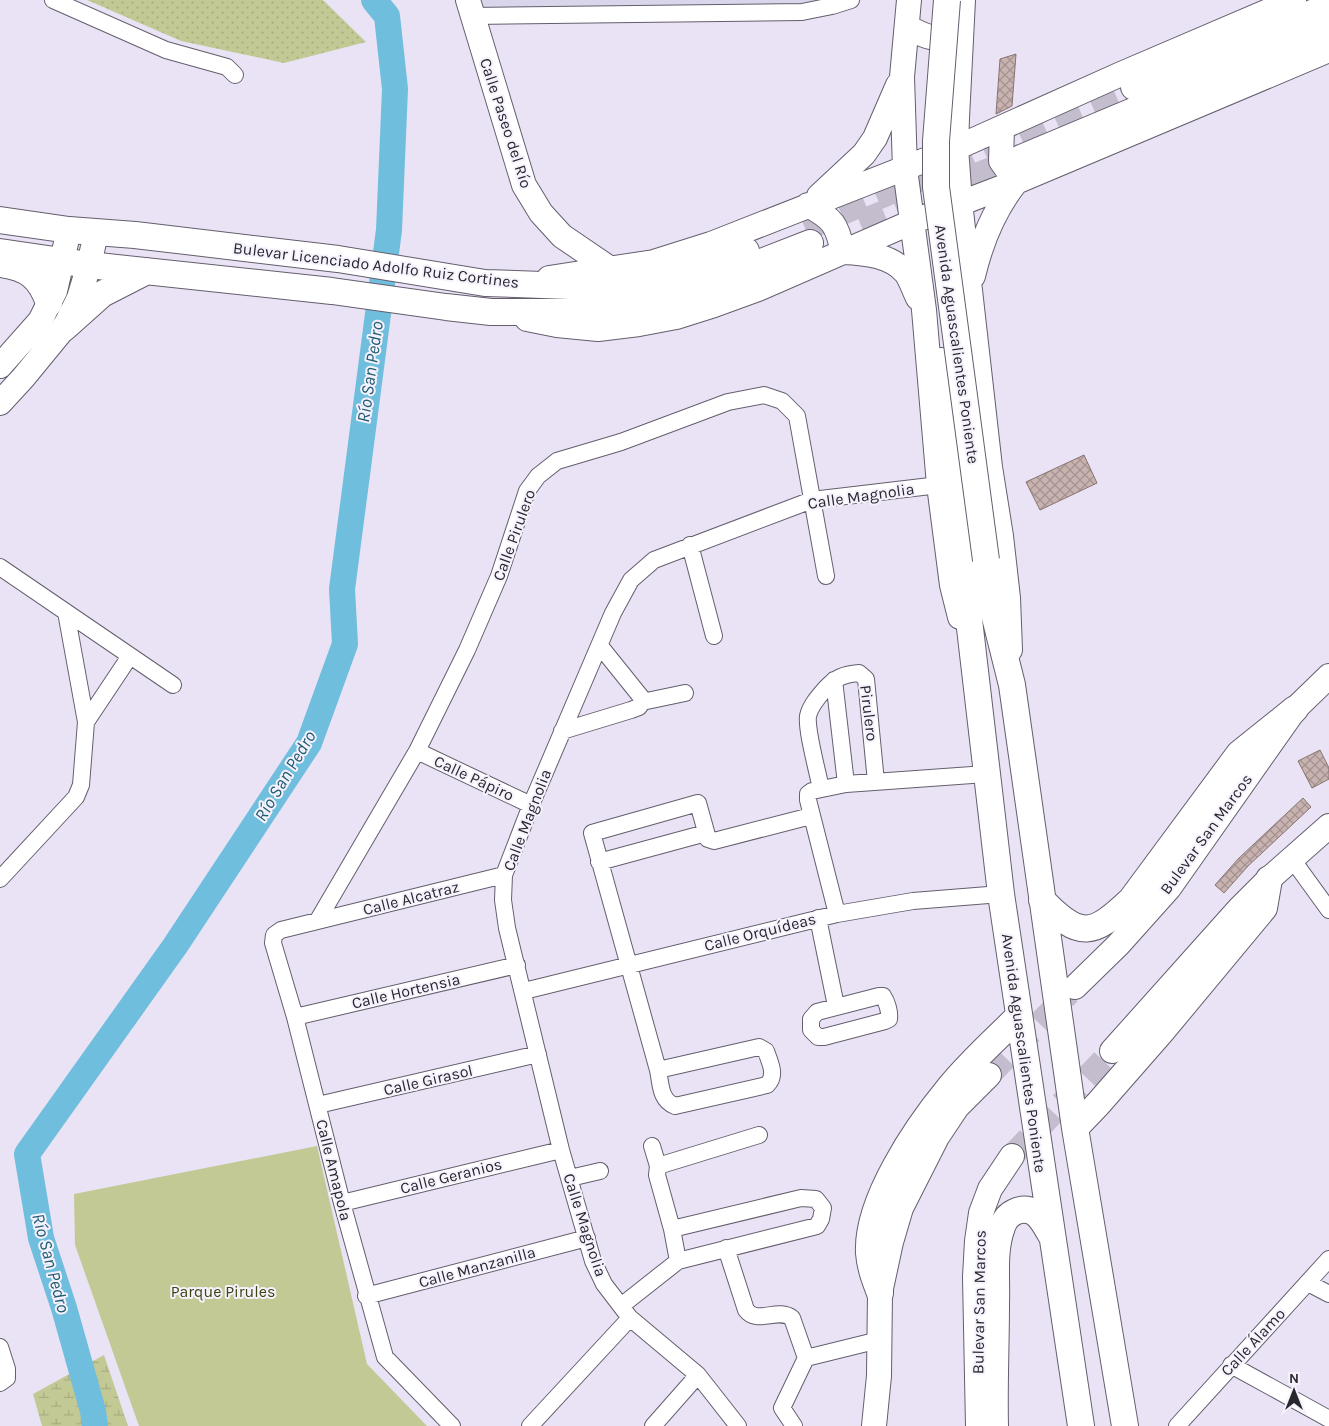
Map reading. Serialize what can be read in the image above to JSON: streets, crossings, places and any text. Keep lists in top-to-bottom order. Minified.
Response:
{"streets":{"main road":["Bulevar Licenciado Adolfo Ruiz Cortines","Avenida Aguascalientes Poniente"],"street":["Calle Paseo del Río","Calle Magnolia","Calle Pirulero","Pirulero","Calle Pápiro","Bulevar San Marcos","Calle Alcatraz","Calle Orquídeas","Calle Hortensia","Calle Girasol","Calle Amapola","Calle Geranios","Calle Manzanilla","Calle Álamo"]},"crossings":[["Calle Paseo del Río","Bulevar Licenciado Adolfo Ruiz Cortines"],["Bulevar Licenciado Adolfo Ruiz Cortines","Avenida Aguascalientes Poniente"],["Avenida Aguascalientes Poniente","Calle Magnolia"],["Avenida Aguascalientes Poniente","Calle Orquídeas"],["Calle Magnolia","Calle Pirulero"],["Calle Magnolia","Calle Pápiro"],["Calle Magnolia","Calle Alcatraz"],["Calle Magnolia","Calle Orquídeas"],["Calle Magnolia","Calle Hortensia"],["Calle Magnolia","Calle Girasol"],["Calle Magnolia","Calle Geranios"],["Calle Magnolia","Calle Manzanilla"],["Calle Pirulero","Calle Pápiro"],["Calle Pirulero","Calle Alcatraz"],["Calle Pirulero","Calle Amapola"],["Calle Alcatraz","Calle Amapola"],["Calle Hortensia","Calle Amapola"],["Calle Girasol","Calle Amapola"],["Calle Amapola","Calle Geranios"],["Calle Amapola","Calle Manzanilla"]],"water":["Río San Pedro"],"parks":["Parque Pirules"],"north":"top"}
